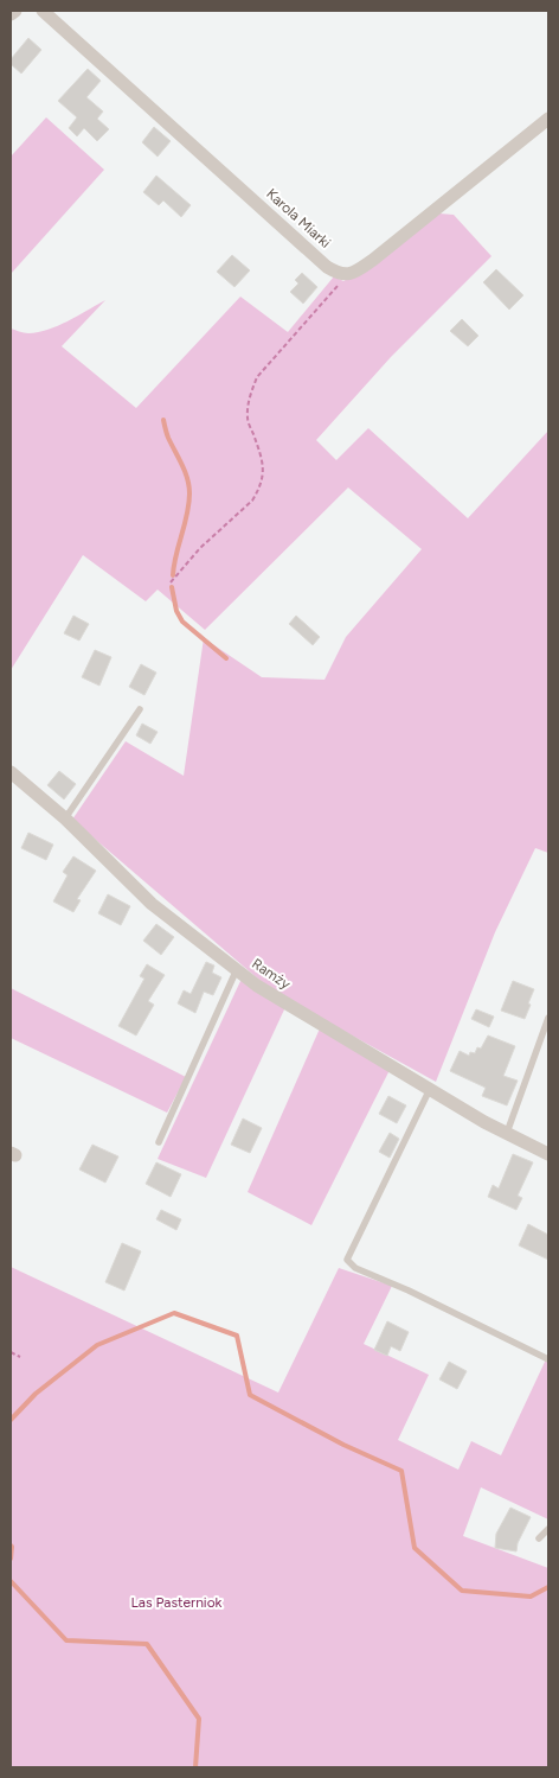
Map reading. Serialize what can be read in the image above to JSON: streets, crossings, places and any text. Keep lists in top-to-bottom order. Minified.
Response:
{"streets":{"street":["Karola Miarki","Ramży"]},"parks":["Las Pasterniok"]}
